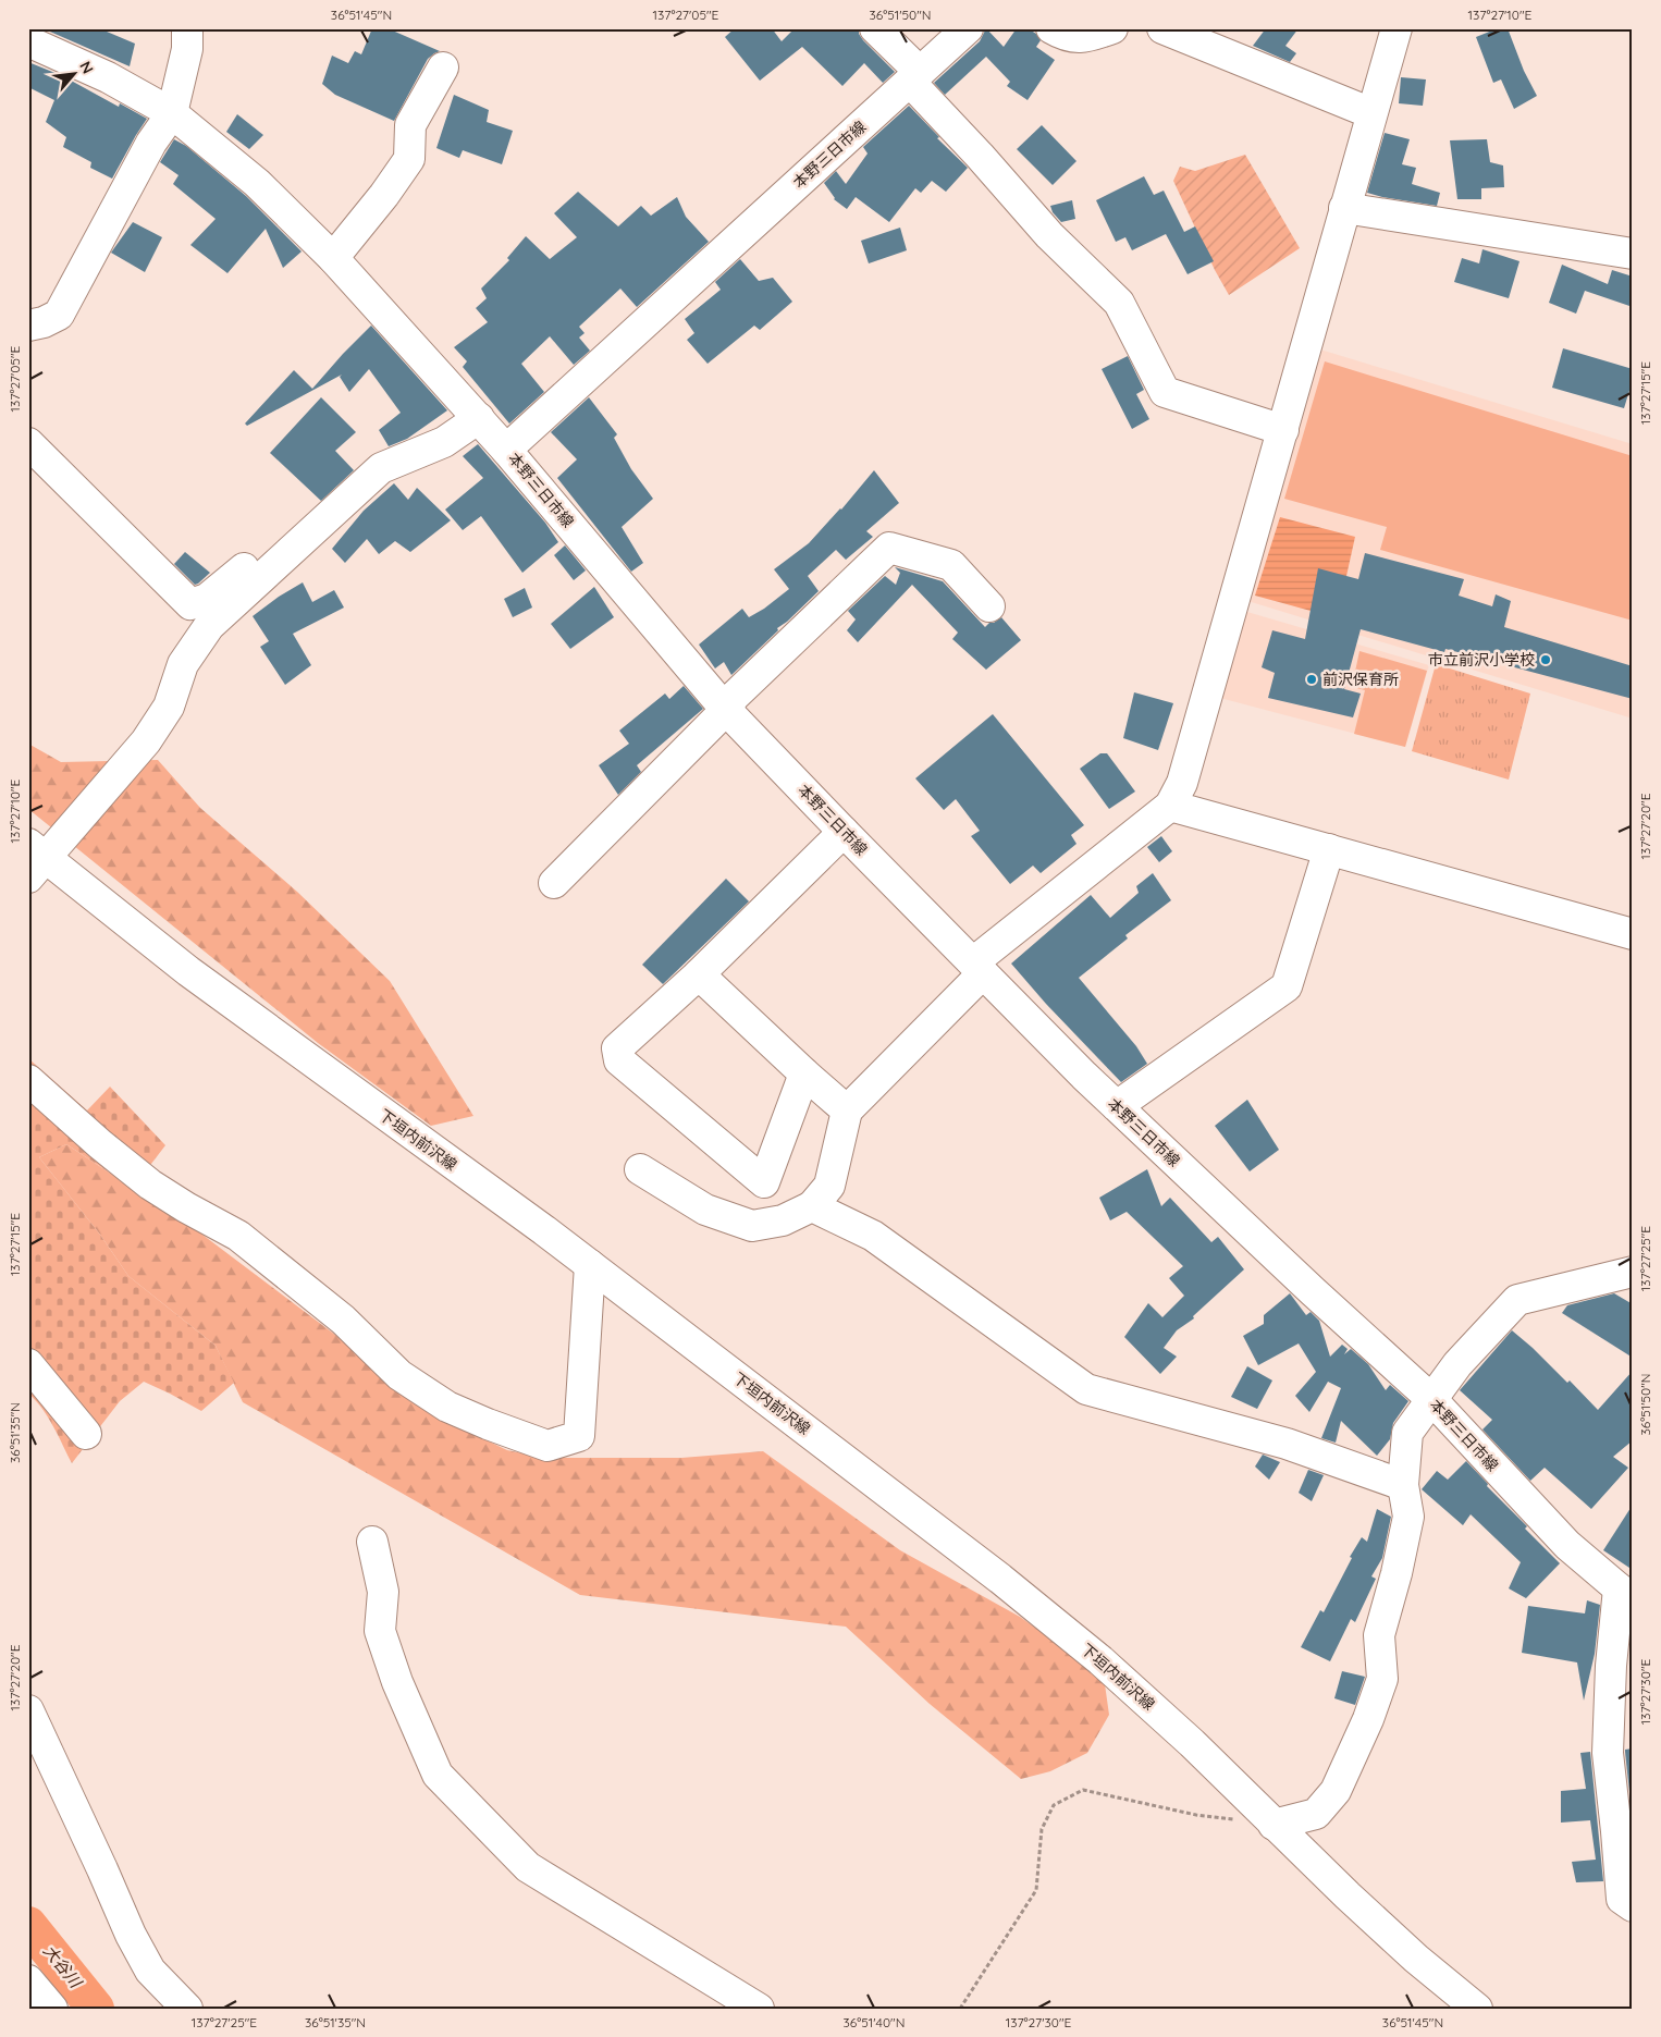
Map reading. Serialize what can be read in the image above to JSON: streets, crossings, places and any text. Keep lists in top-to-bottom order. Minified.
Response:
{"streets":{"street":["本野三日市線","下垣内前沢線"]},"water":["大谷川"],"places":["市立前沢小学校","前沢保育所"],"north":"top right","coordinates":["36°51'45\"N","137°27'05\"E","36°51'50\"N","137°27'10\"E","137°27'15\"E","137°27'20\"E","137°27'25\"E","36°51'35\"N","137°27'30\"E","36°51'40\"N"]}
